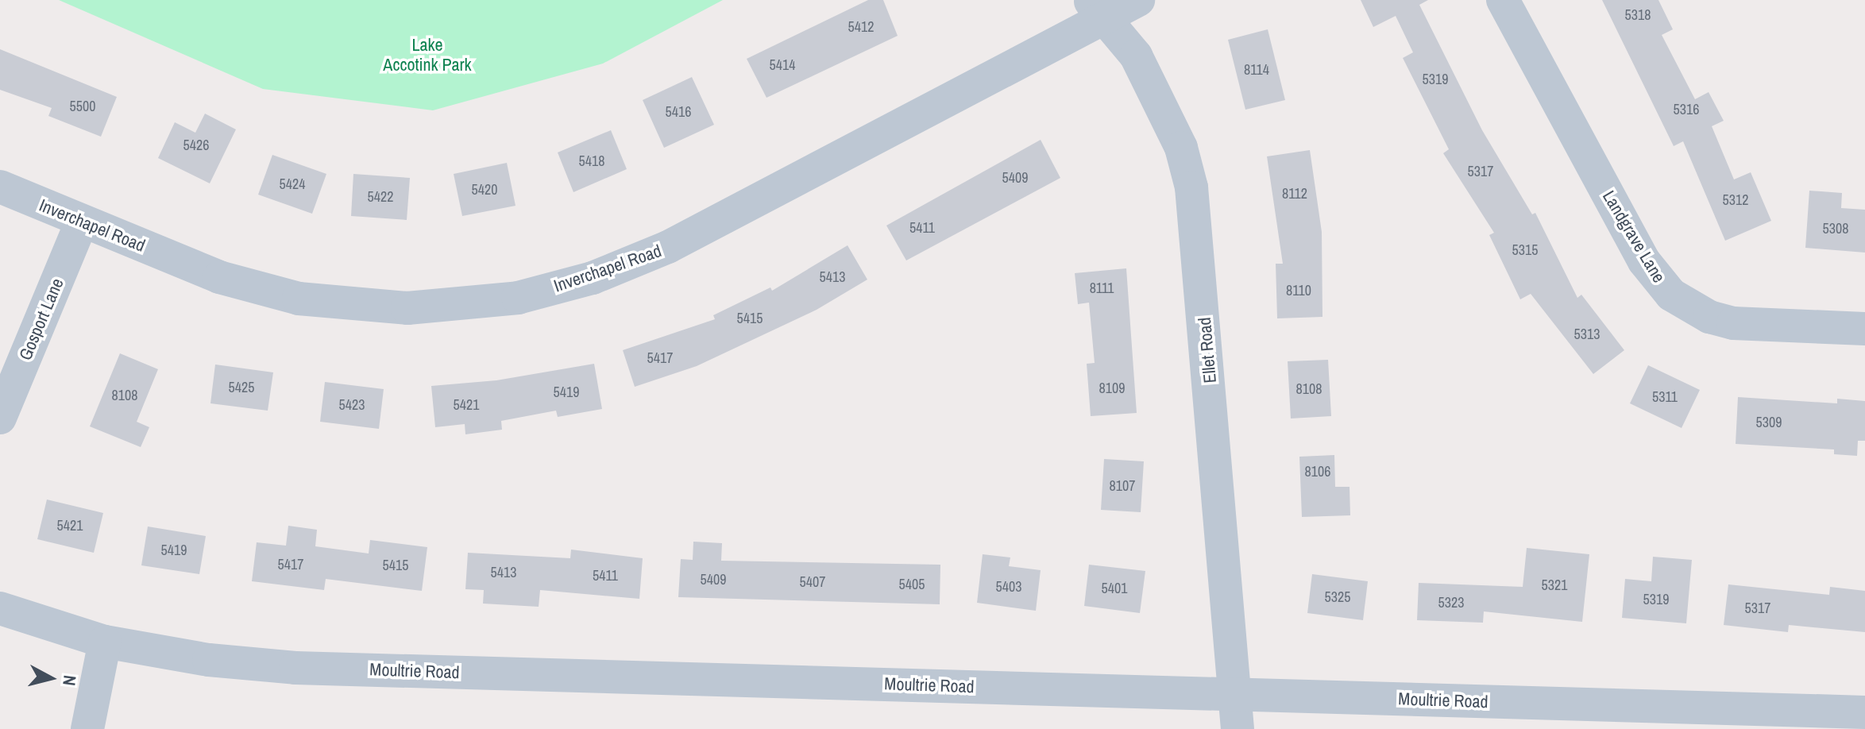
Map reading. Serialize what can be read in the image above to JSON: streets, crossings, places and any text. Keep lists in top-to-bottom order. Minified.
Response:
{"streets":{"street":["Inverchapel Road","Landgrave Lane","Gosport Lane","Ellet Road","Moultrie Road"]},"crossings":[["Inverchapel Road","Gosport Lane"],["Inverchapel Road","Ellet Road"],["Ellet Road","Moultrie Road"]],"parks":["Lake Accotink Park"],"house_numbers":["5318","5412","5414","8114","5319","5500","5316","5416","5426","5418","5317","5409","5424","5420","8112","5422","5312","5411","5308","5315","5413","8111","8110","5415","5313","5417","5425","8109","8108","5419","8108","5311","5423","5421","5309","8106","8107","5421","5419","5417","5415","5413","5411","5409","5407","5405","5321","5403","5401","5325","5319","5323","5317"],"north":"right"}
